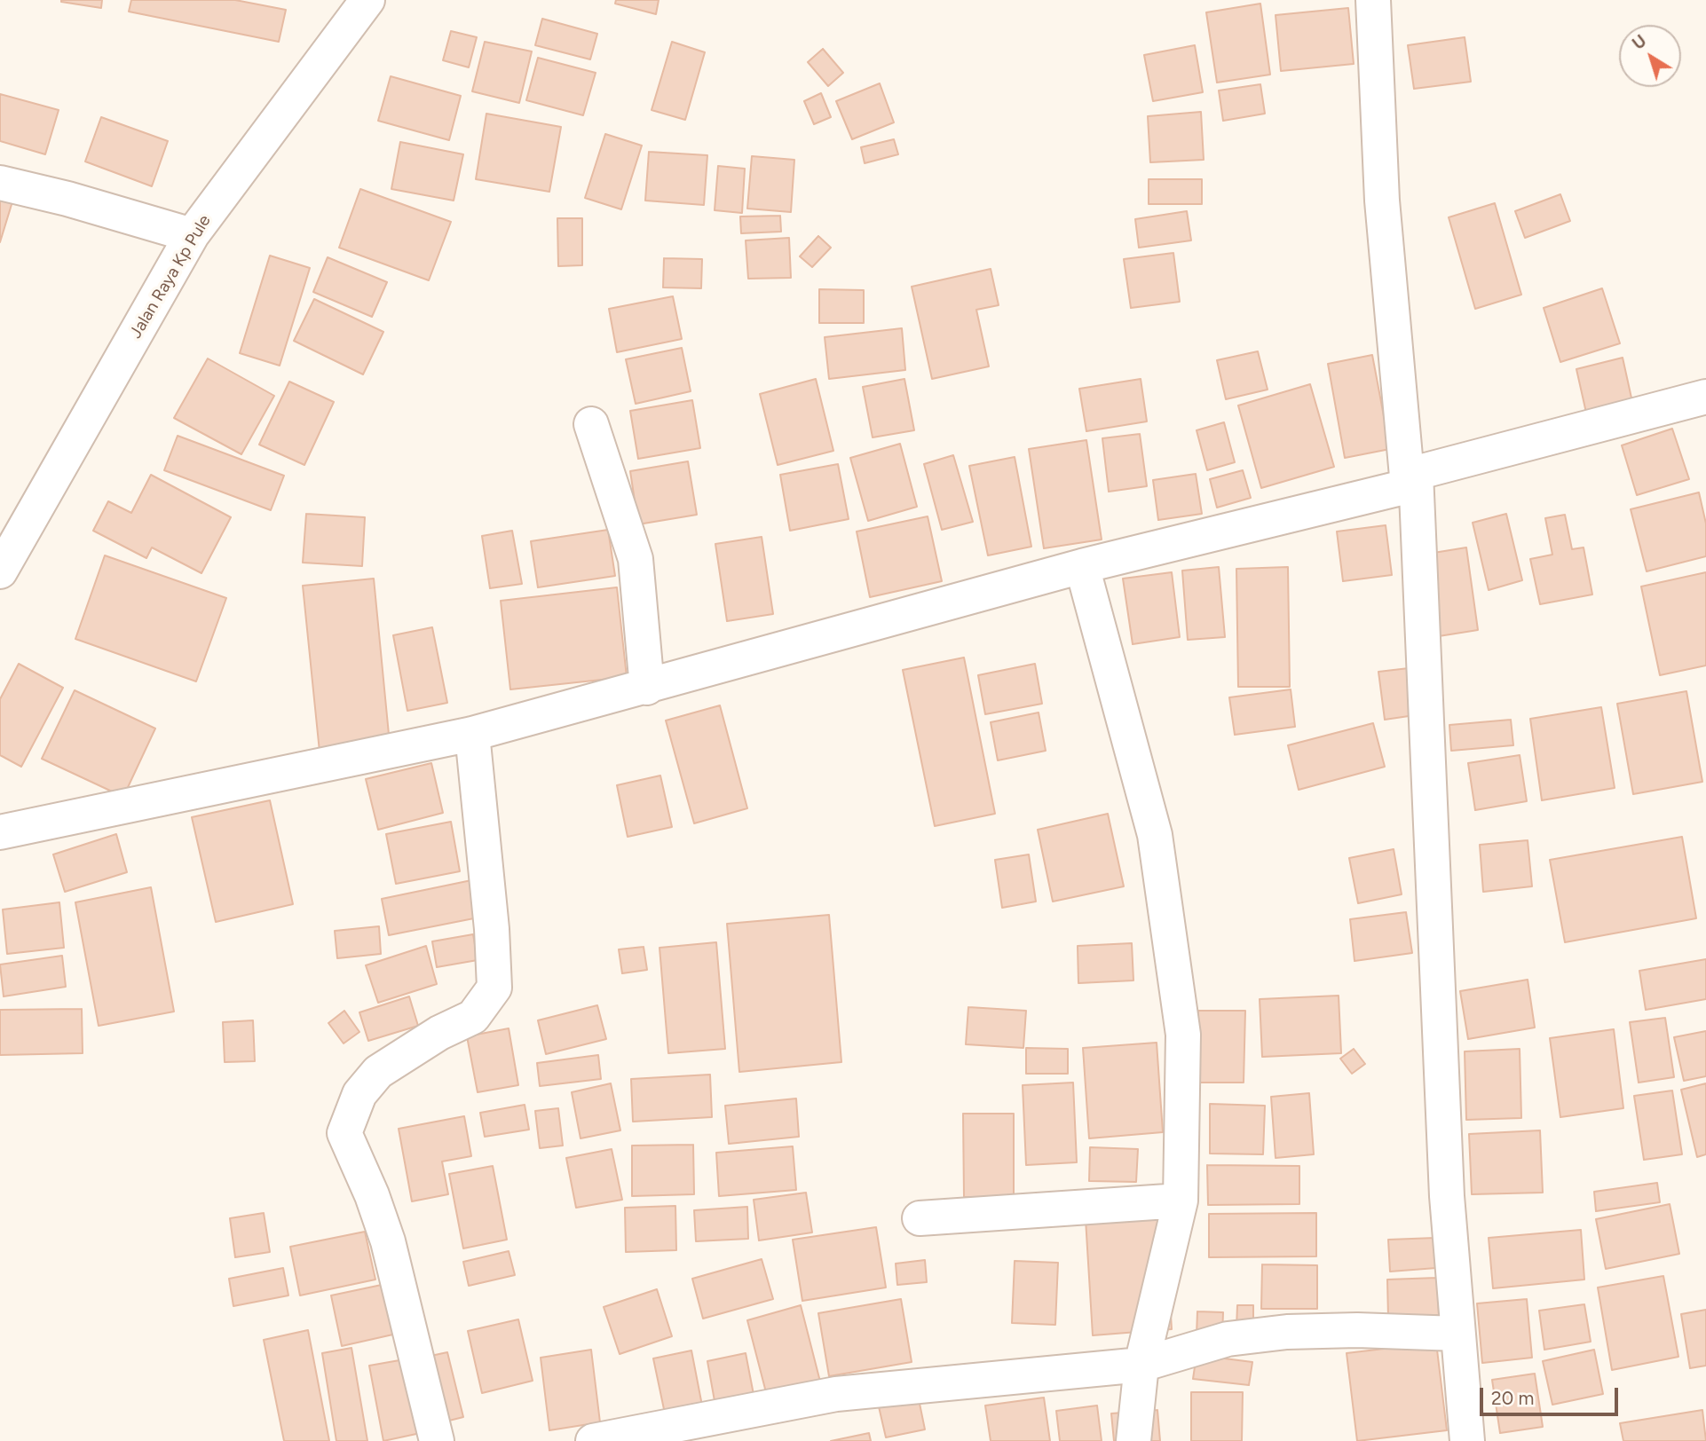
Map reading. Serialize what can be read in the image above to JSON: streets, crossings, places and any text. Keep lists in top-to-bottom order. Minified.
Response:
{"streets":{"street":["Jalan Raya Kp Pule"]},"scale_bar":"20 m","north":"top left"}
